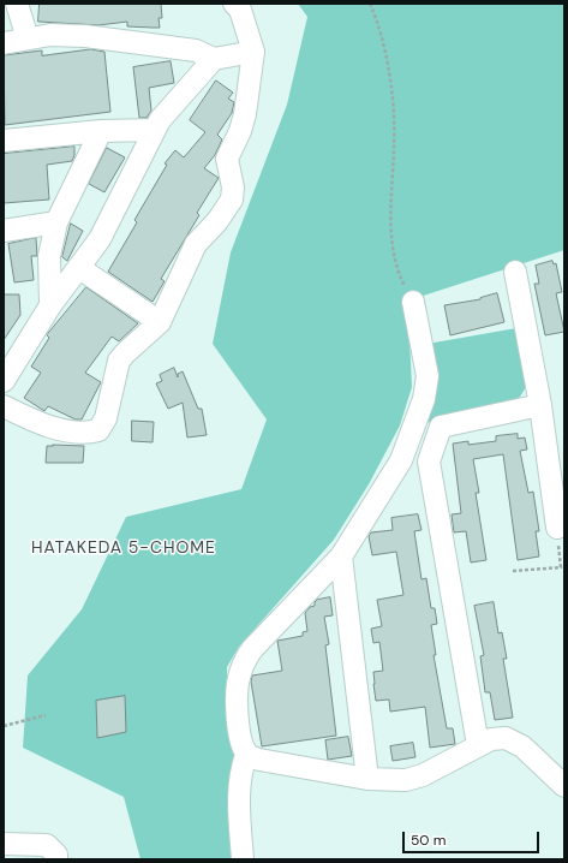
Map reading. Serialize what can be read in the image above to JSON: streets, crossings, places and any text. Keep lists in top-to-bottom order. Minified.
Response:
{"districts":["HATAKEDA 5-CHOME"],"scale_bar":"50 m"}
